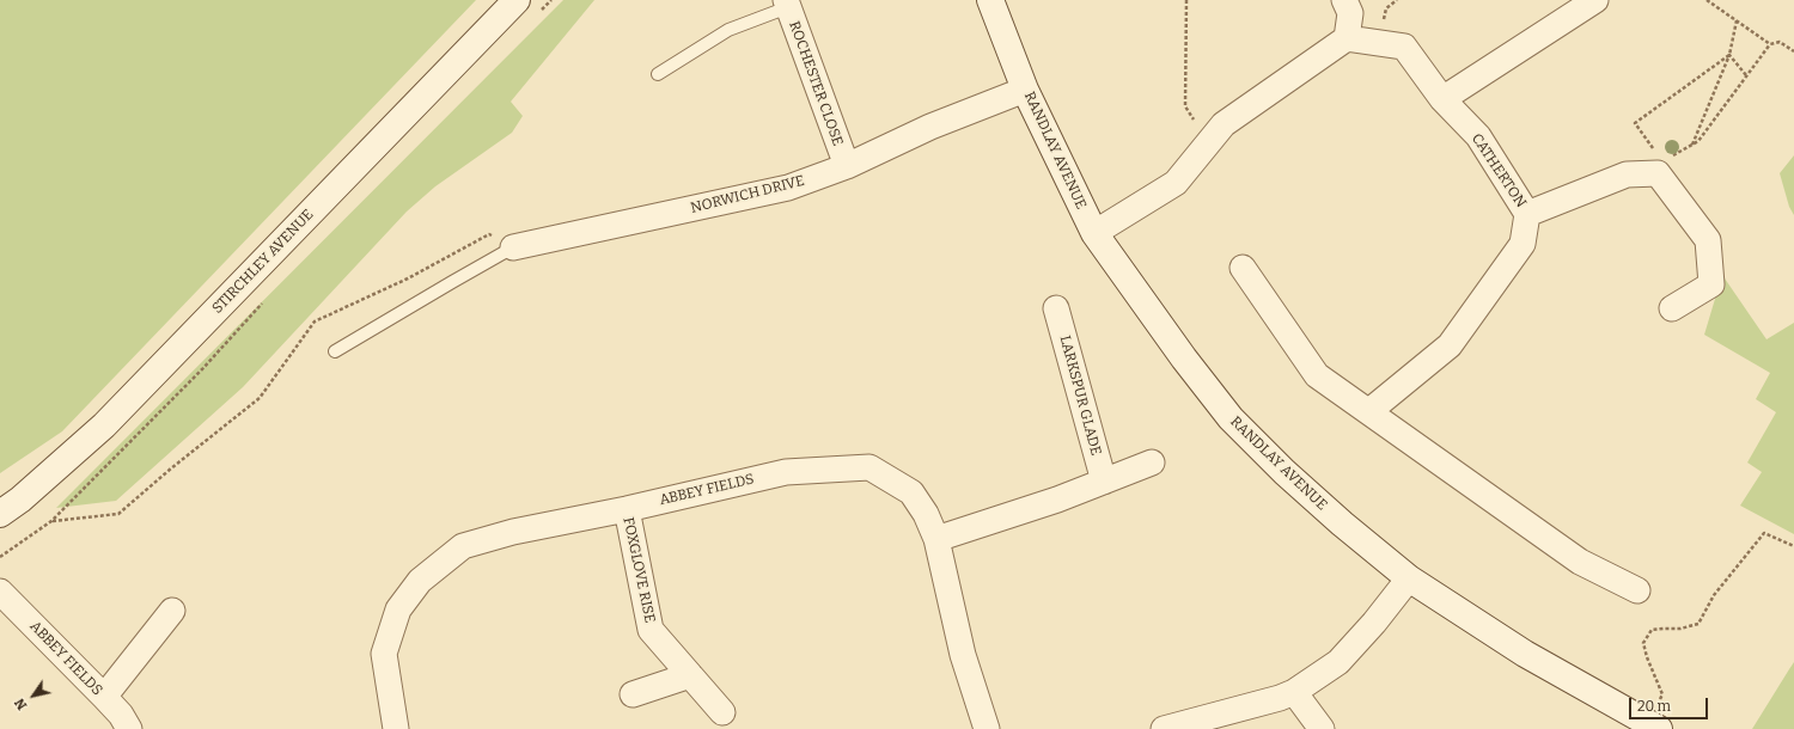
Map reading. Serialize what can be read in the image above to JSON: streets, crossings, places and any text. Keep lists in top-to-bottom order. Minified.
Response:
{"streets":{"street":["ROCHESTER CLOSE","RANDLAY AVENUE","CATHERTON","NORWICH DRIVE","STIRCHLEY AVENUE","LARKSPUR GLADE","ABBEY FIELDS","FOXGLOVE RISE"]},"crossings":[["ROCHESTER CLOSE","NORWICH DRIVE"],["RANDLAY AVENUE","NORWICH DRIVE"],["ABBEY FIELDS","FOXGLOVE RISE"]],"scale_bar":"20 m","north":"bottom left"}
